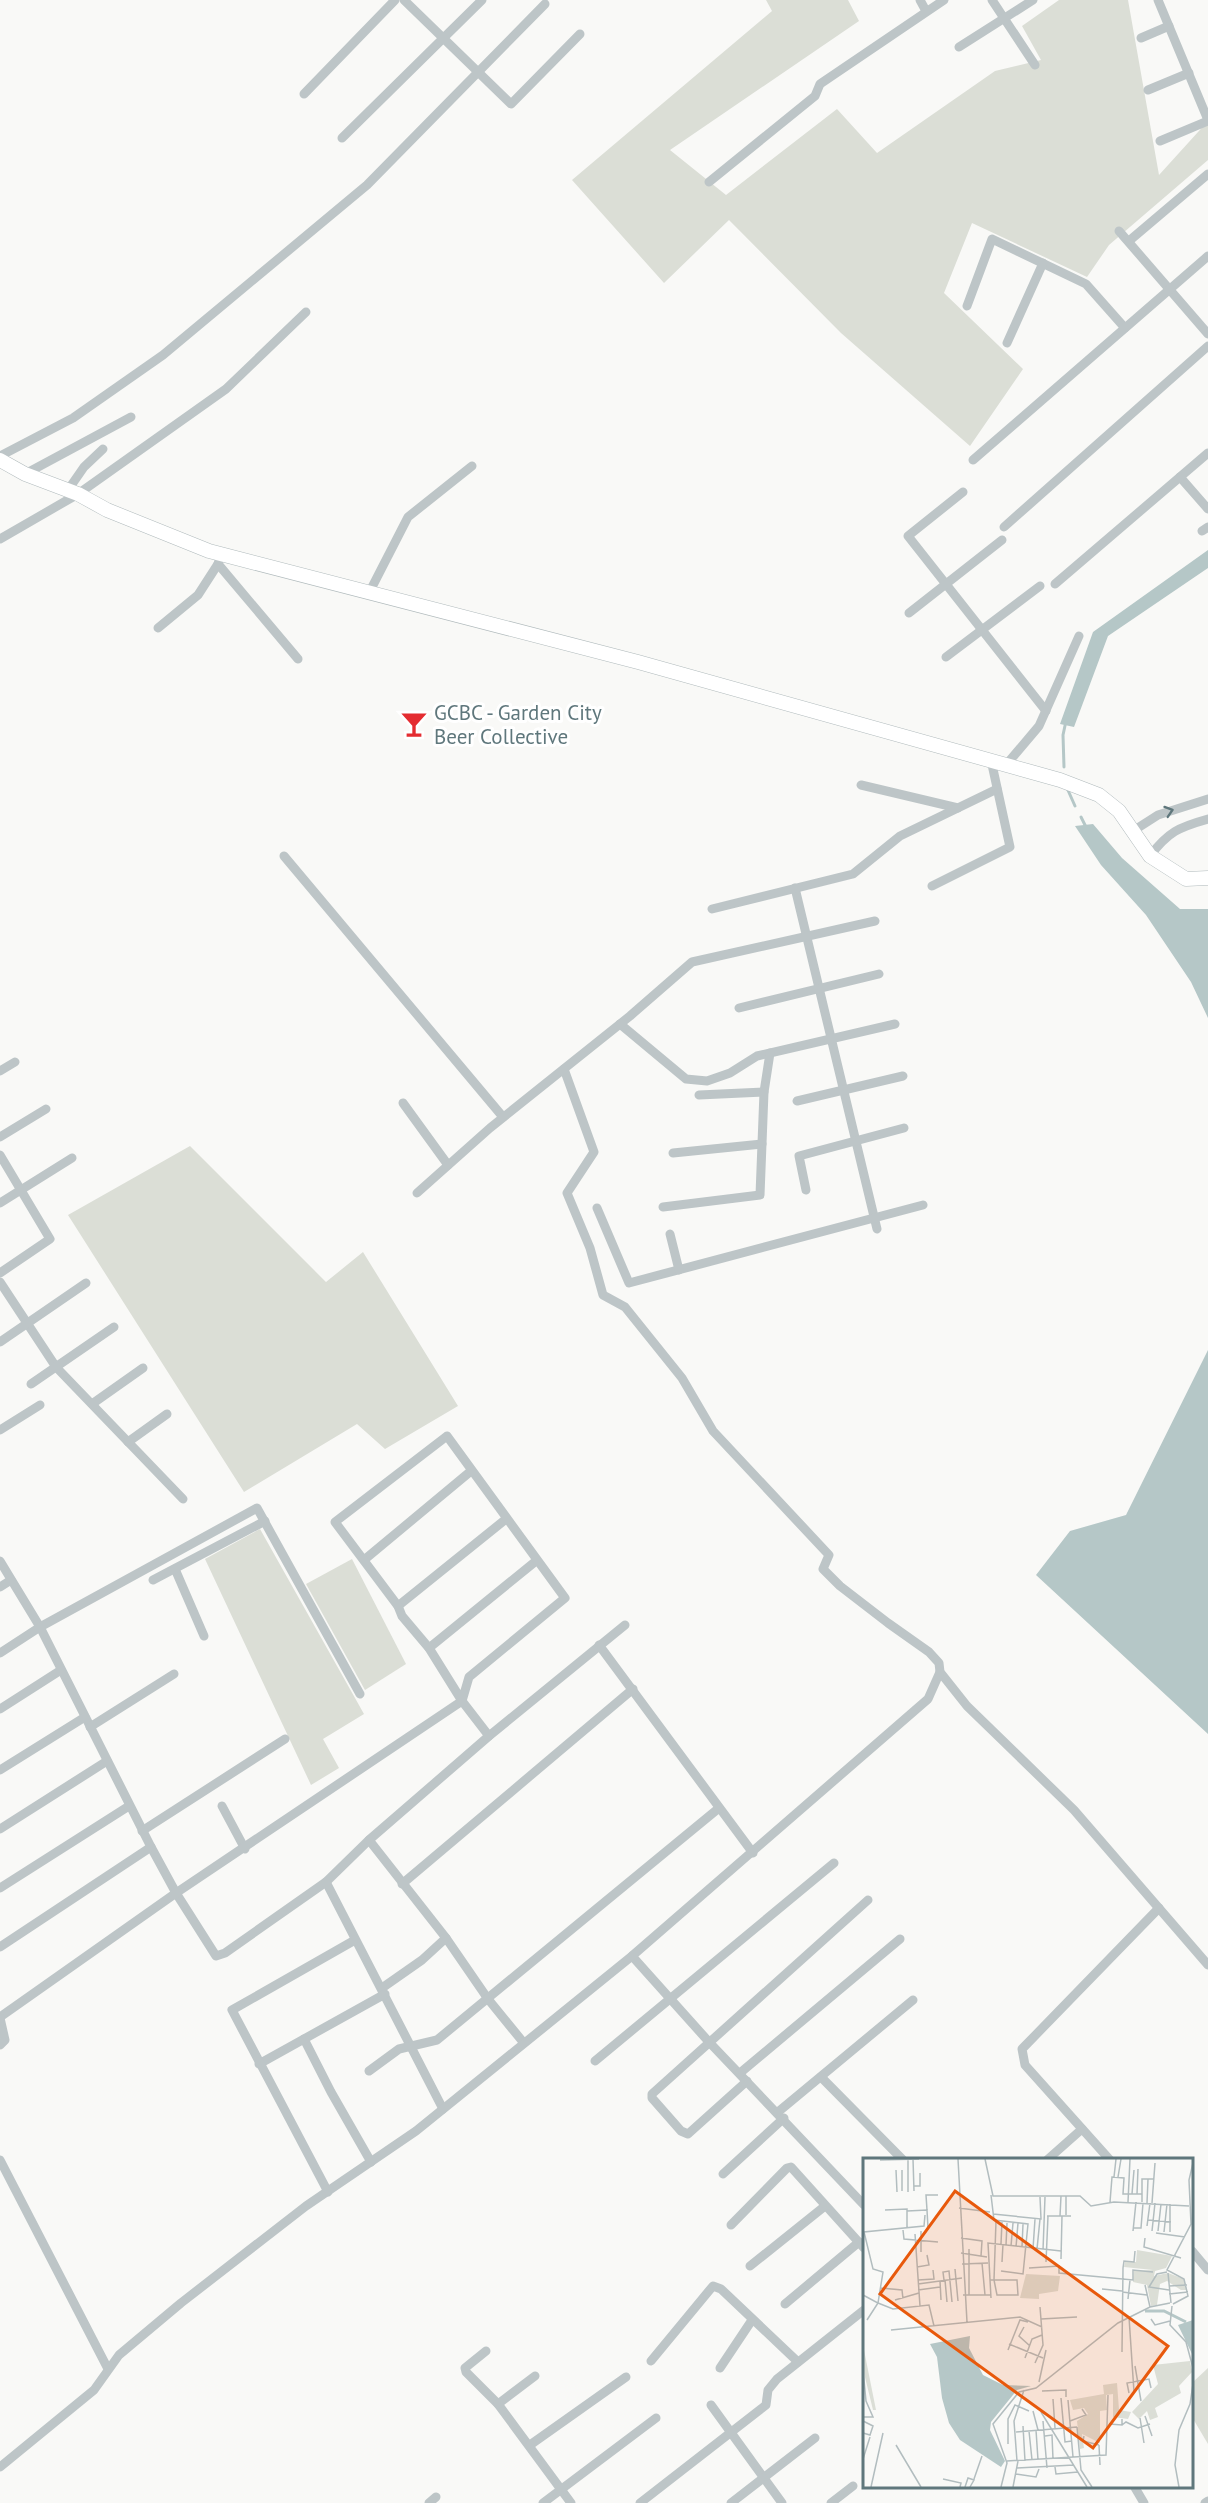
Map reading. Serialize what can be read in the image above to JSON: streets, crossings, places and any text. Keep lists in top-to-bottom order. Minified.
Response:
{"places":{"bar":["GCBC - Garden City Beer Collective"]}}
